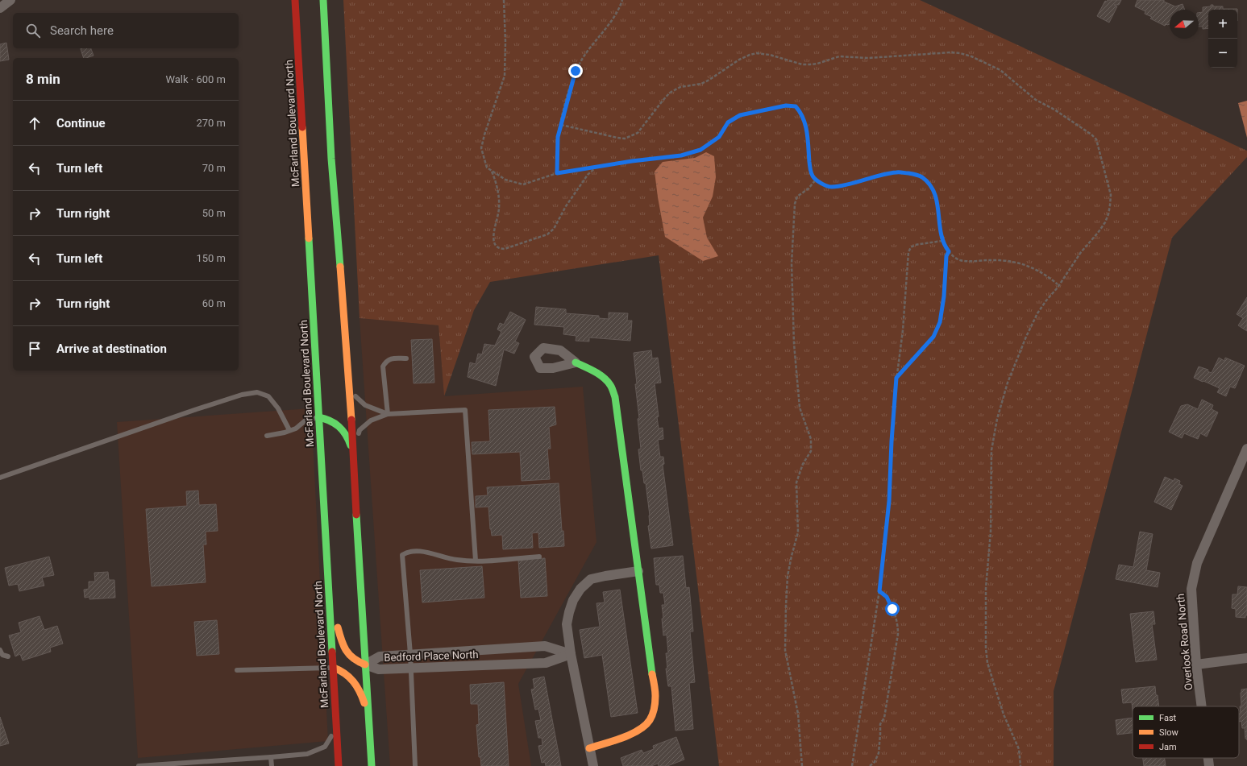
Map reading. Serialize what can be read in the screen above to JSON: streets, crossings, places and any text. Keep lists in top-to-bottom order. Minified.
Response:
{"streets":{"main road":["McFarland Boulevard North"],"street":["Overlook Road North","Bedford Place North"]},"legend":["Fast","Slow","Jam"],"north":"left","page":{"map_buttons":["+","−"],"search":"Search here","heading":["8 min","Walk · 600 m"],"list":[["Continue","270 m"],["Turn left","70 m"],["Turn right","50 m"],["Turn left","150 m"],["Turn right","60 m"],"Arrive at destination"]}}
